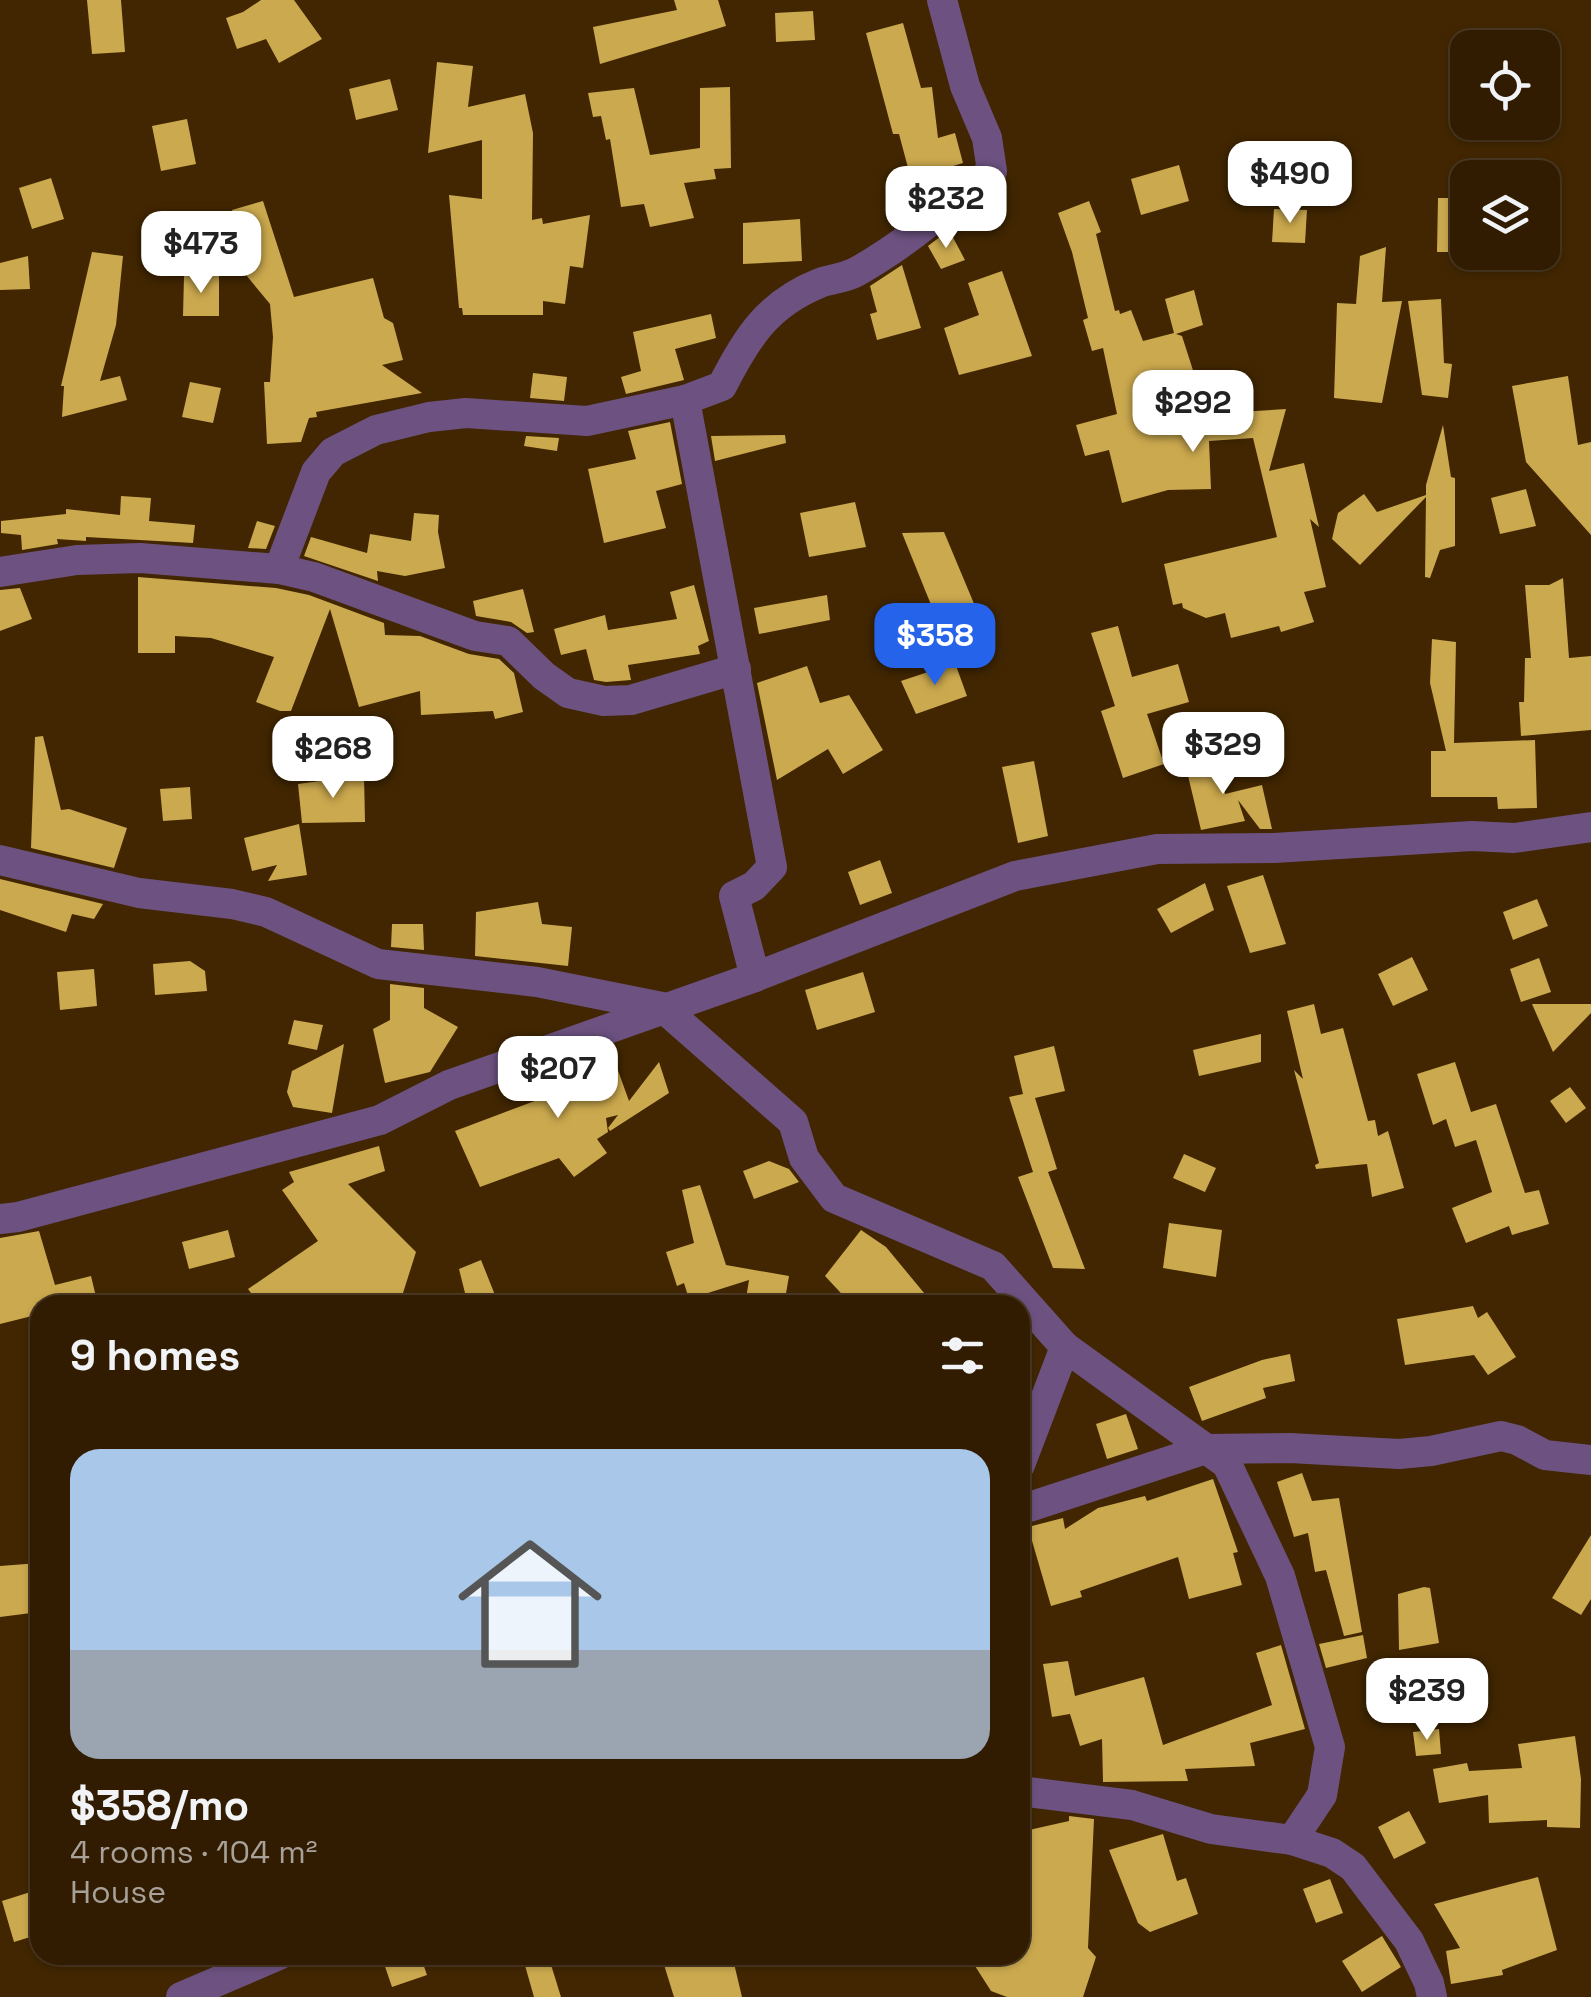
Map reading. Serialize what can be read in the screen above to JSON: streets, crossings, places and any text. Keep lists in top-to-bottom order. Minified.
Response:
{"page":{"price":["$490","$232","$473","$292","$358","$329","$268","$207","$239"],"heading":"9 homes","list":[{"name":"$358/mo","note":"4 rooms · 104 m² · House"}]}}
